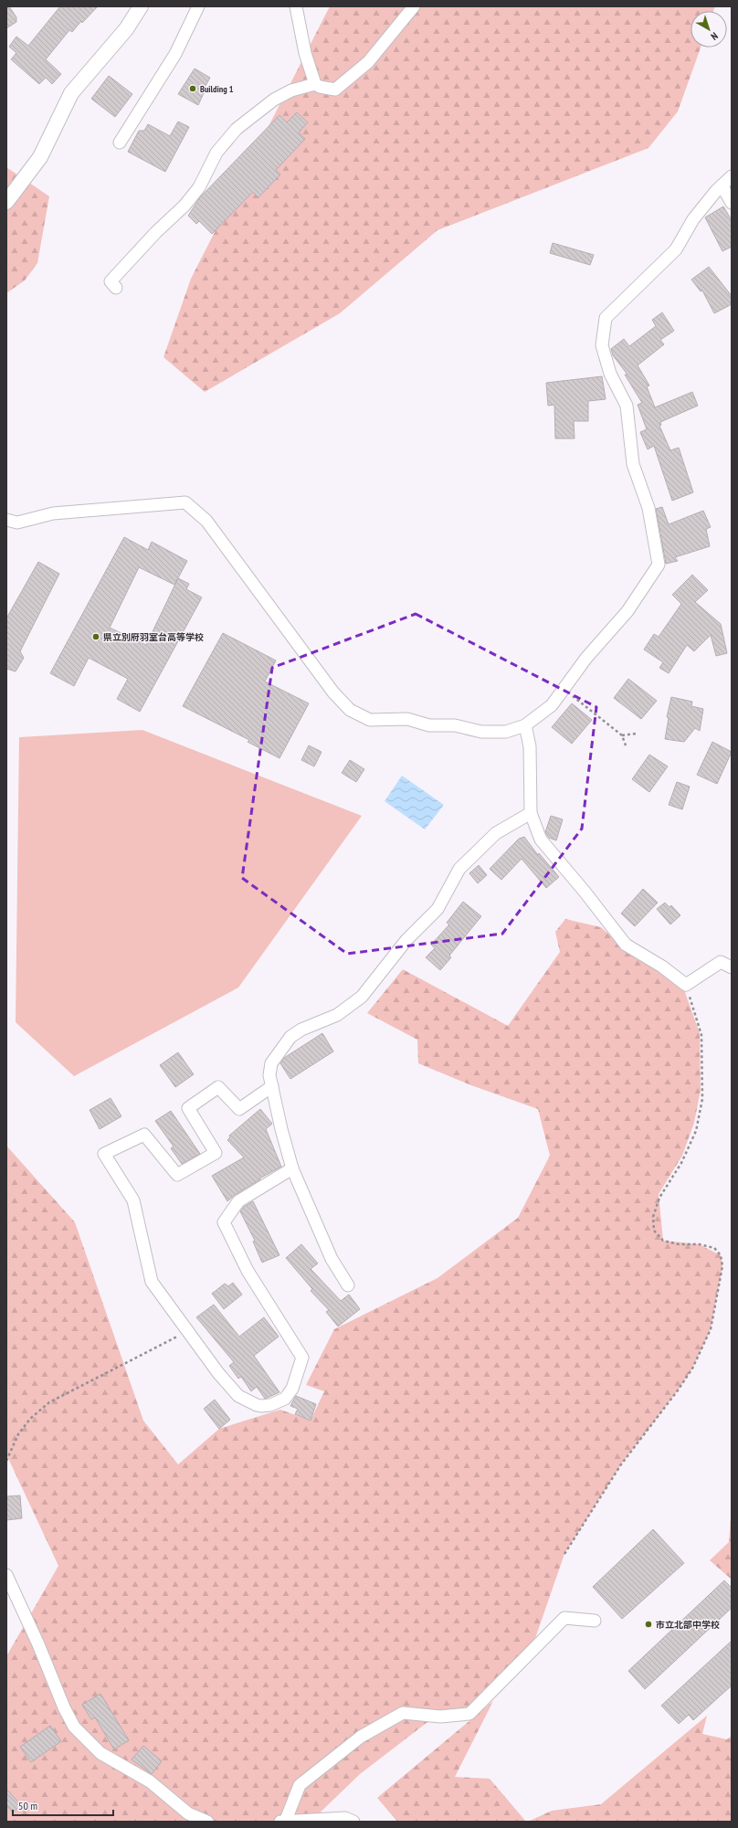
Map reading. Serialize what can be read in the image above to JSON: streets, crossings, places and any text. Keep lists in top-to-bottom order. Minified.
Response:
{"places":["Building 1","県立別府羽室台高等学校","市立北部中学校"],"scale_bar":"50 m","north":"bottom right"}
